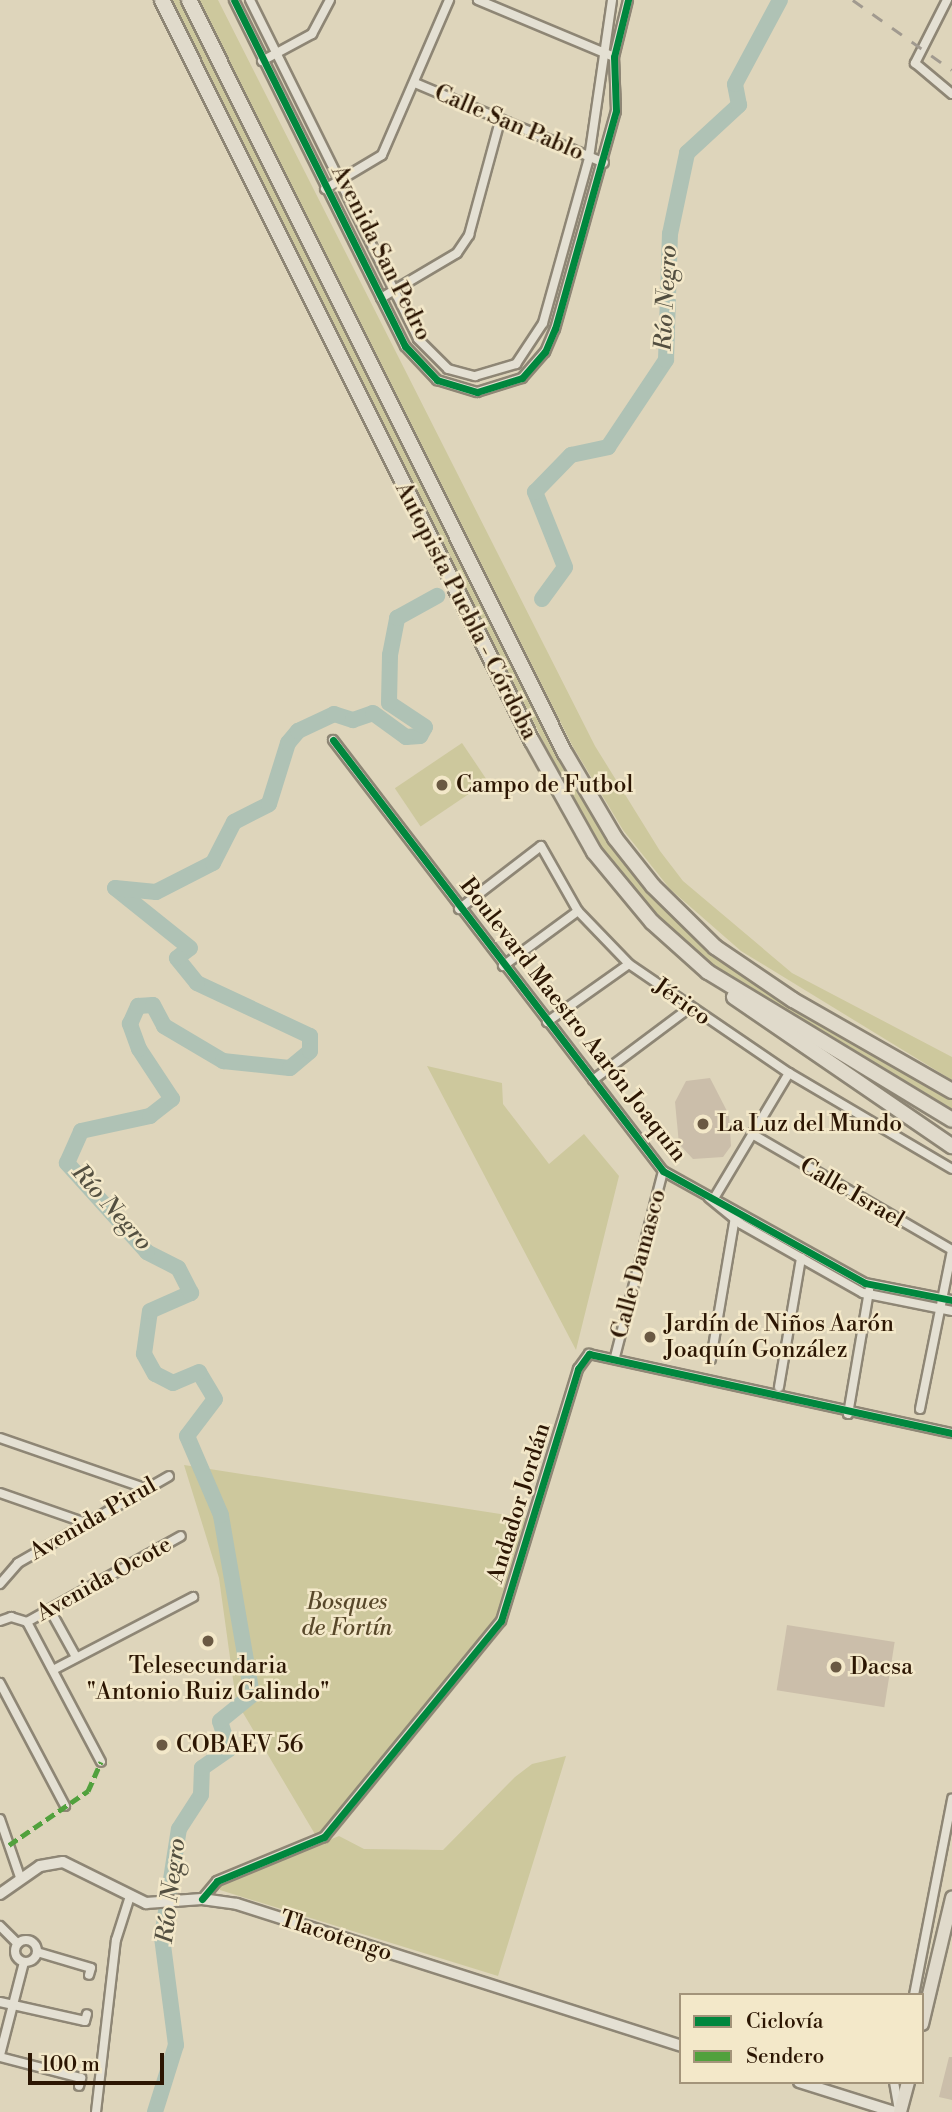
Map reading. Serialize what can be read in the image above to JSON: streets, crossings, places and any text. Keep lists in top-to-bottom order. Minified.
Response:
{"streets":{"highway":["Autopista Puebla - Córdoba"],"street":["Calle San Pablo","Avenida San Pedro","Jérico","Boulevard Maestro Aarón Joaquín","Calle Israel","Calle Damasco","Andador Jordán","Avenida Pirul","Avenida Ocote","Tlacotengo"]},"crossings":[["Calle San Pablo","Avenida San Pedro"],["Jérico","Boulevard Maestro Aarón Joaquín"],["Boulevard Maestro Aarón Joaquín","Calle Damasco"],["Calle Damasco","Andador Jordán"],["Andador Jordán","Tlacotengo"]],"water":["Río Negro"],"parks":["Bosques de Fortín"],"places":["Campo de Futbol","La Luz del Mundo","Jardín de Niños Aarón Joaquín González","Telesecundaria \"Antonio Ruiz Galindo\"","Dacsa","COBAEV 56"],"legend":["Ciclovía","Sendero"],"scale_bar":"100 m"}
